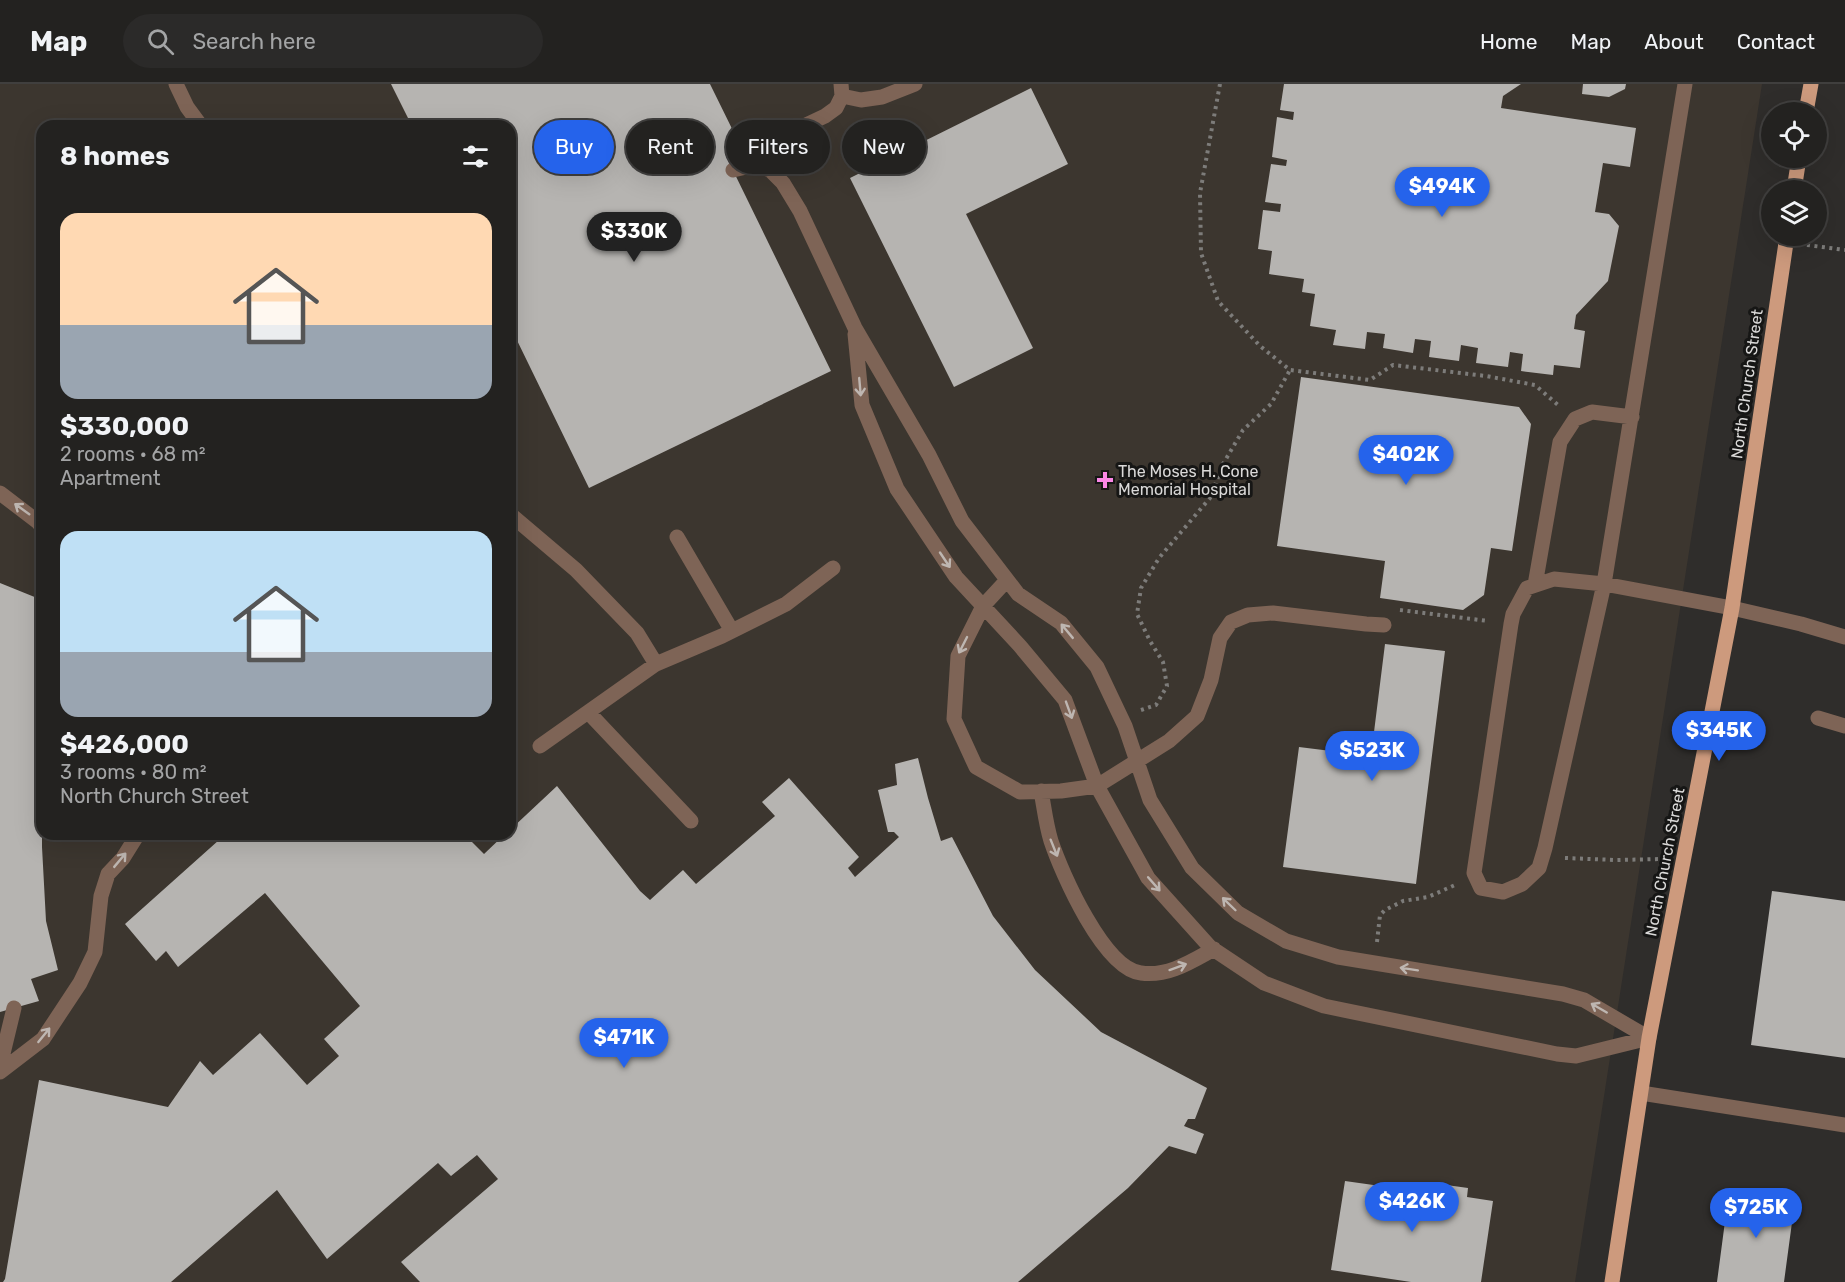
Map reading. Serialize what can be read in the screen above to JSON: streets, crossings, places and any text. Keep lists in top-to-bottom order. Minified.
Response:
{"streets":{"main road":["North Church Street"]},"places":{"health":["The Moses H. Cone Memorial Hospital"]},"page":{"header":"Map","search":"Search here","nav":["Home","Map","About","Contact"],"chip":["Buy","Rent","Filters","New"],"heading":"8 homes","price":["$494K","$330K","$402K","$345K","$523K","$471K","$426K","$725K"],"list":[{"name":"$330,000","note":"2 rooms · 68 m² · Apartment"},{"name":"$426,000","note":"3 rooms · 80 m² · North Church Street"}]}}
